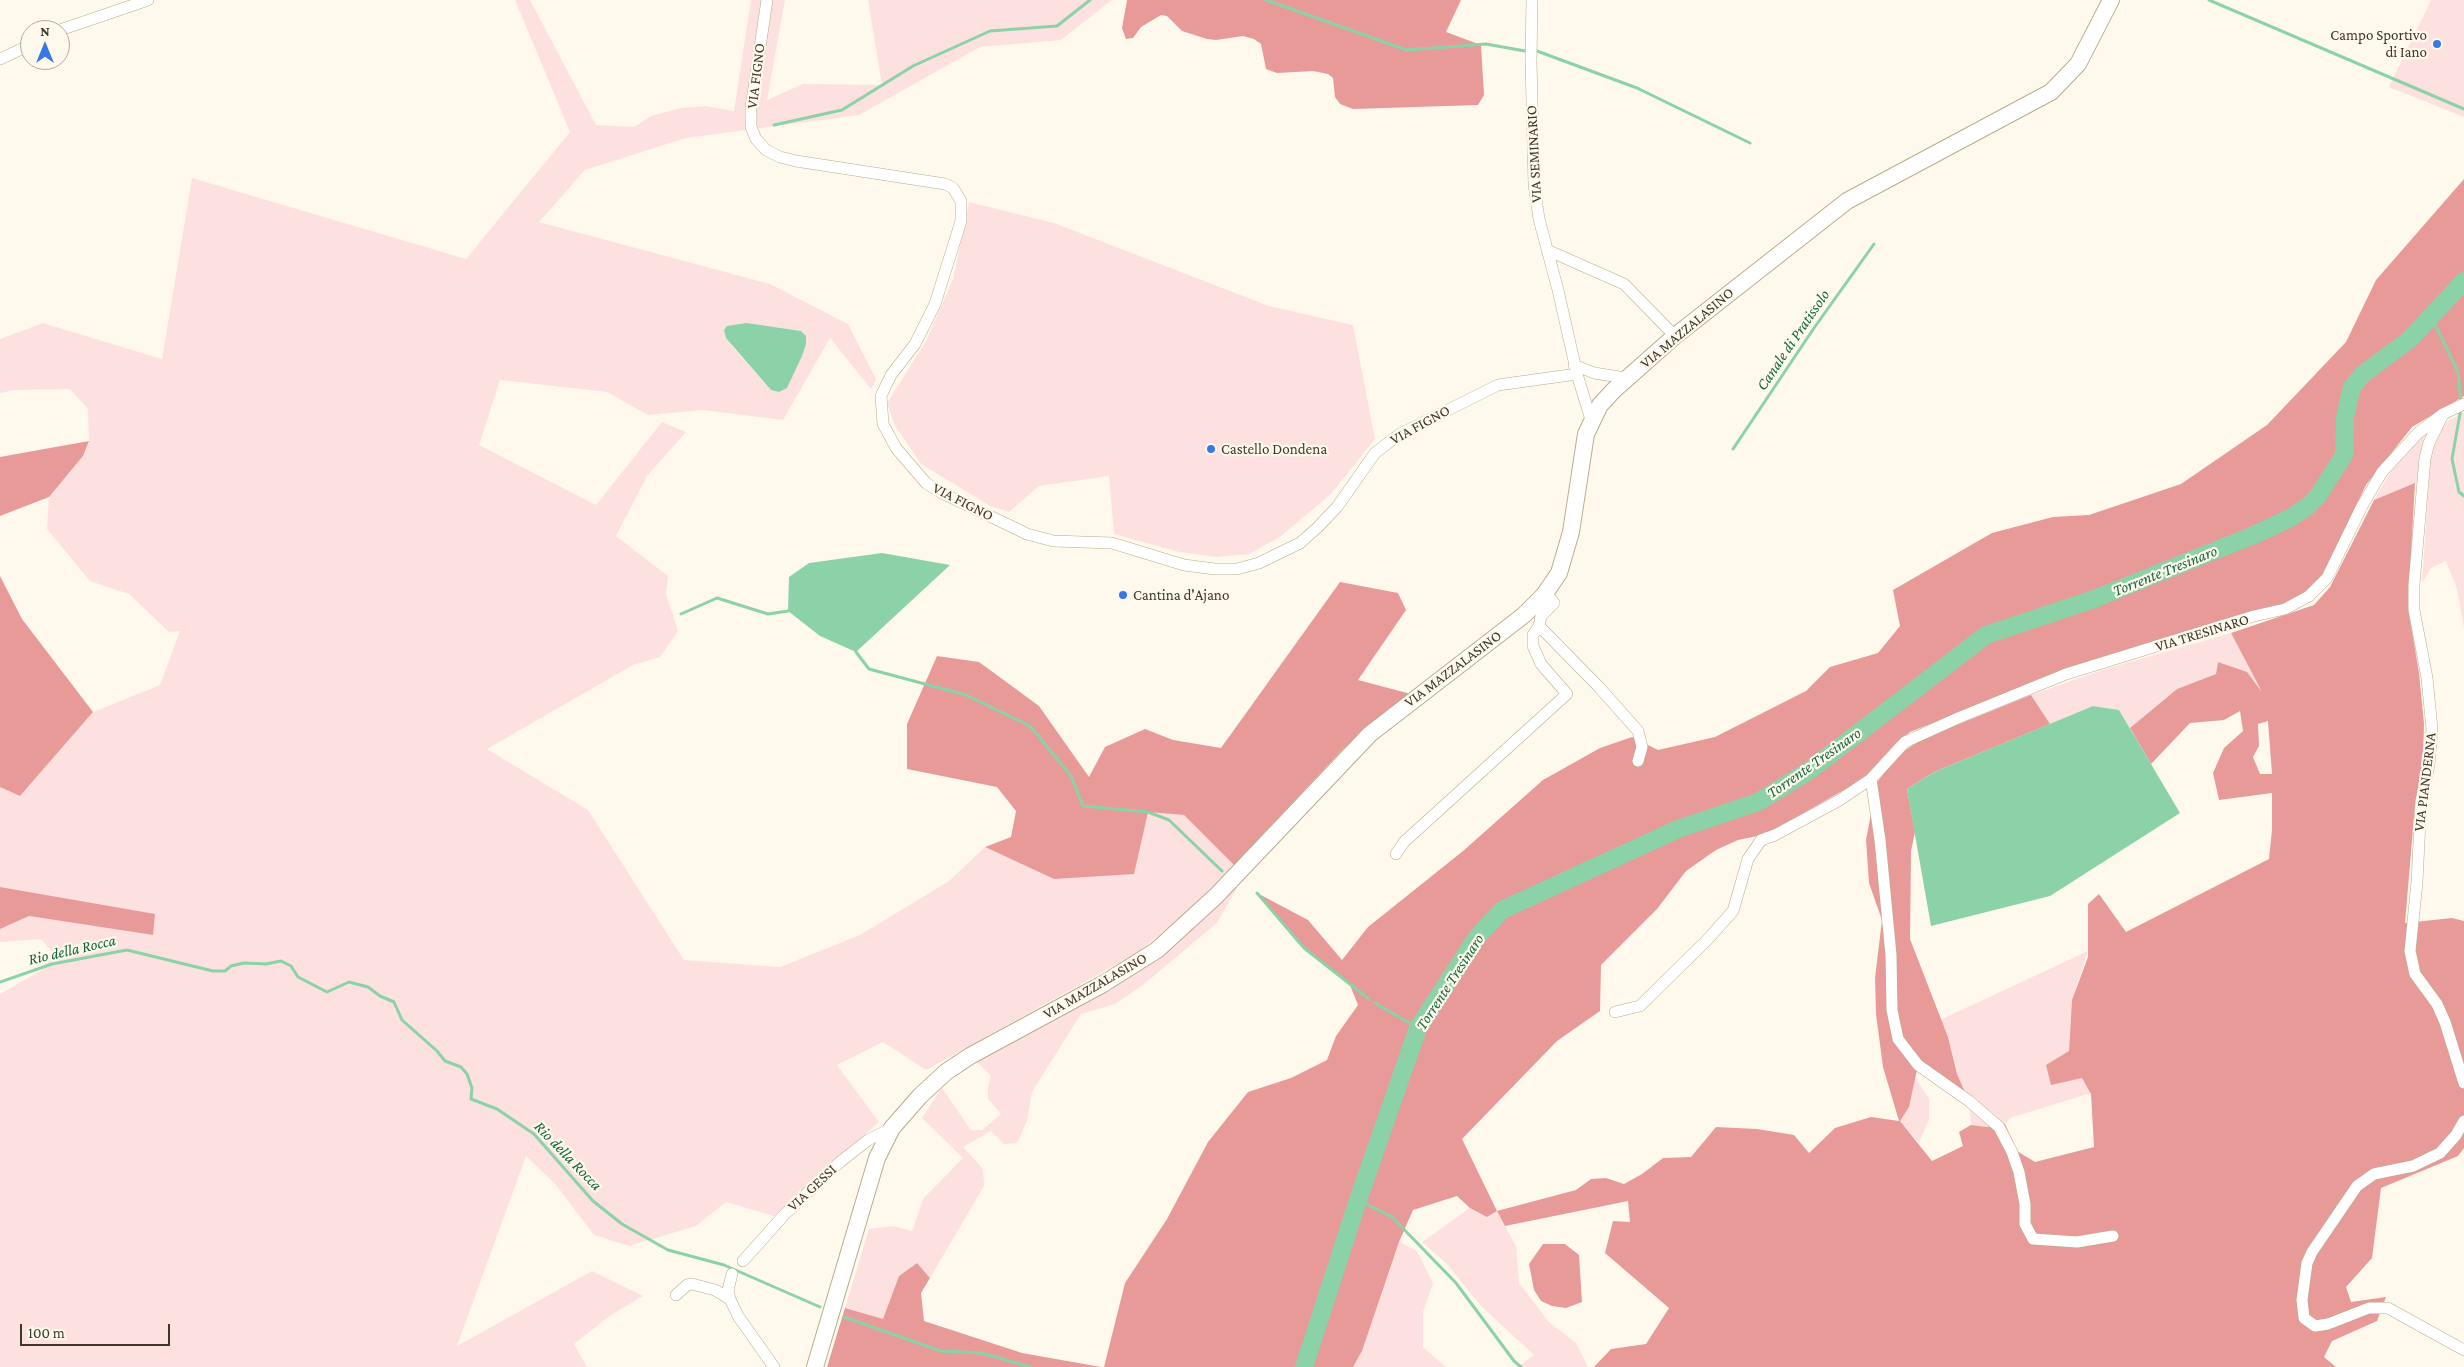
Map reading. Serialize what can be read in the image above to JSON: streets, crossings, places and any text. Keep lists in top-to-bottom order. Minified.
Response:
{"streets":{"main road":["VIA MAZZALASINO"],"street":["VIA FIGNO","VIA SEMINARIO","VIA TRESINARO","VIA PIANDERNA","VIA GESSI"]},"crossings":[["VIA FIGNO","VIA SEMINARIO"],["VIA SEMINARIO","VIA MAZZALASINO"],["VIA MAZZALASINO","VIA GESSI"],["VIA TRESINARO","VIA PIANDERNA"]],"water":["Canale di Pratissolo","Torrente Tresinaro","Rio della Rocca"],"places":["Campo Sportivo di Iano","Castello Dondena","Cantina d'Ajano"],"scale_bar":"100 m","north":"top"}
